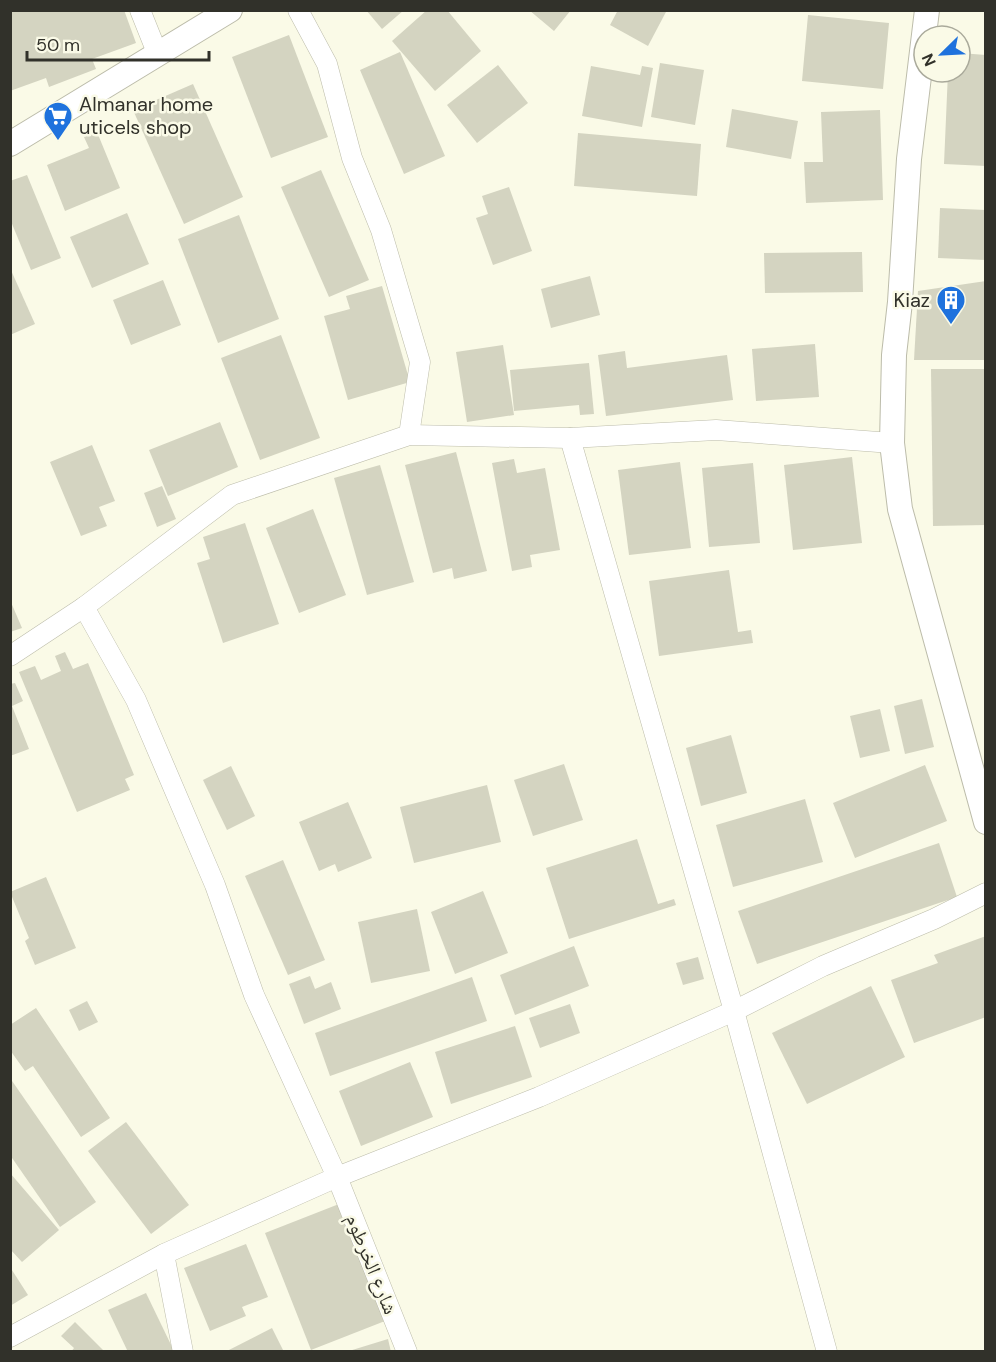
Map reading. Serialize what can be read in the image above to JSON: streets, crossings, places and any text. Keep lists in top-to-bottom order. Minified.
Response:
{"streets":{"street":["شارع الخرطوم"]},"places":{"supermarket":["Almanar home uticels shop"],"building":["Kiaz"]},"scale_bar":"50 m","north":"bottom left"}
